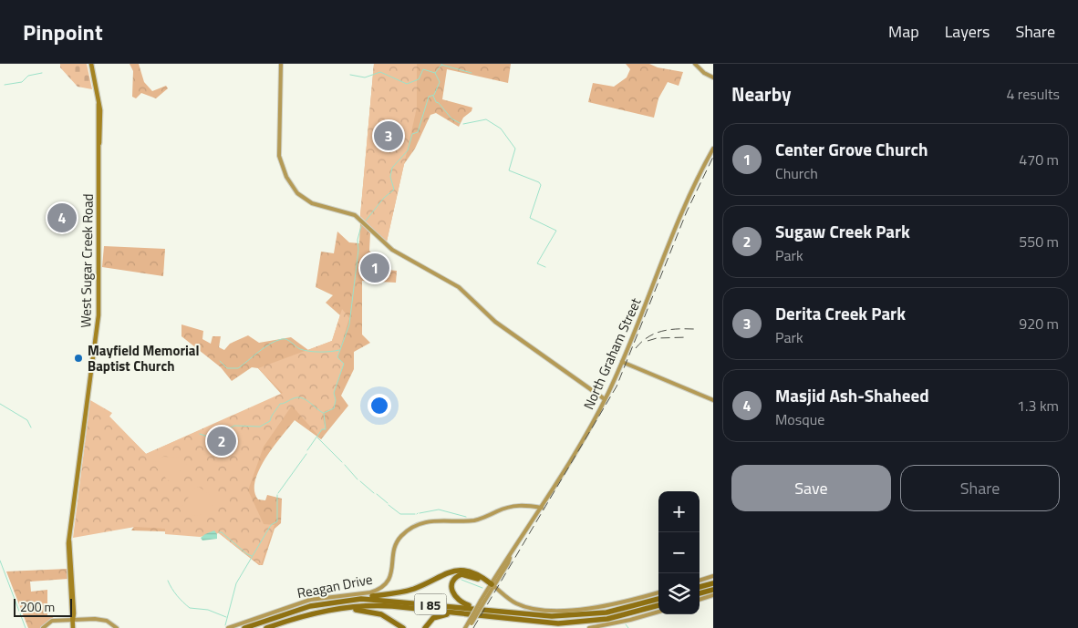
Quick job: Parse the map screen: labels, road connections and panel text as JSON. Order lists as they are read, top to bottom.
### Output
{
  "streets": {
    "highway": ["I 85"],
    "main road": ["West Sugar Creek Road"],
    "street": ["North Graham Street", "Reagan Drive"]
  },
  "crossings": [
    ["North Graham Street", "Reagan Drive"]
  ],
  "places": ["Mayfield Memorial Baptist Church"],
  "scale_bar": "200 m",
  "page": {
    "header": "Pinpoint",
    "nav": ["Map", "Layers", "Share"],
    "heading": ["Nearby", "4 results"],
    "pins": [
      "3",
      "4",
      "1",
      "2"
    ],
    "list": [
      {
        "mark": "1",
        "name": "Center Grove Church",
        "note": "Church",
        "value": "470 m"
      },
      {
        "mark": "2",
        "name": "Sugaw Creek Park",
        "note": "Park",
        "value": "550 m"
      },
      {
        "mark": "3",
        "name": "Derita Creek Park",
        "note": "Park",
        "value": "920 m"
      },
      {
        "mark": "4",
        "name": "Masjid Ash-Shaheed",
        "note": "Mosque",
        "value": "1.3 km"
      }
    ],
    "buttons": ["Save", "Share"],
    "map_buttons": ["+", "−"],
    "scale": "200 m"
  }
}
